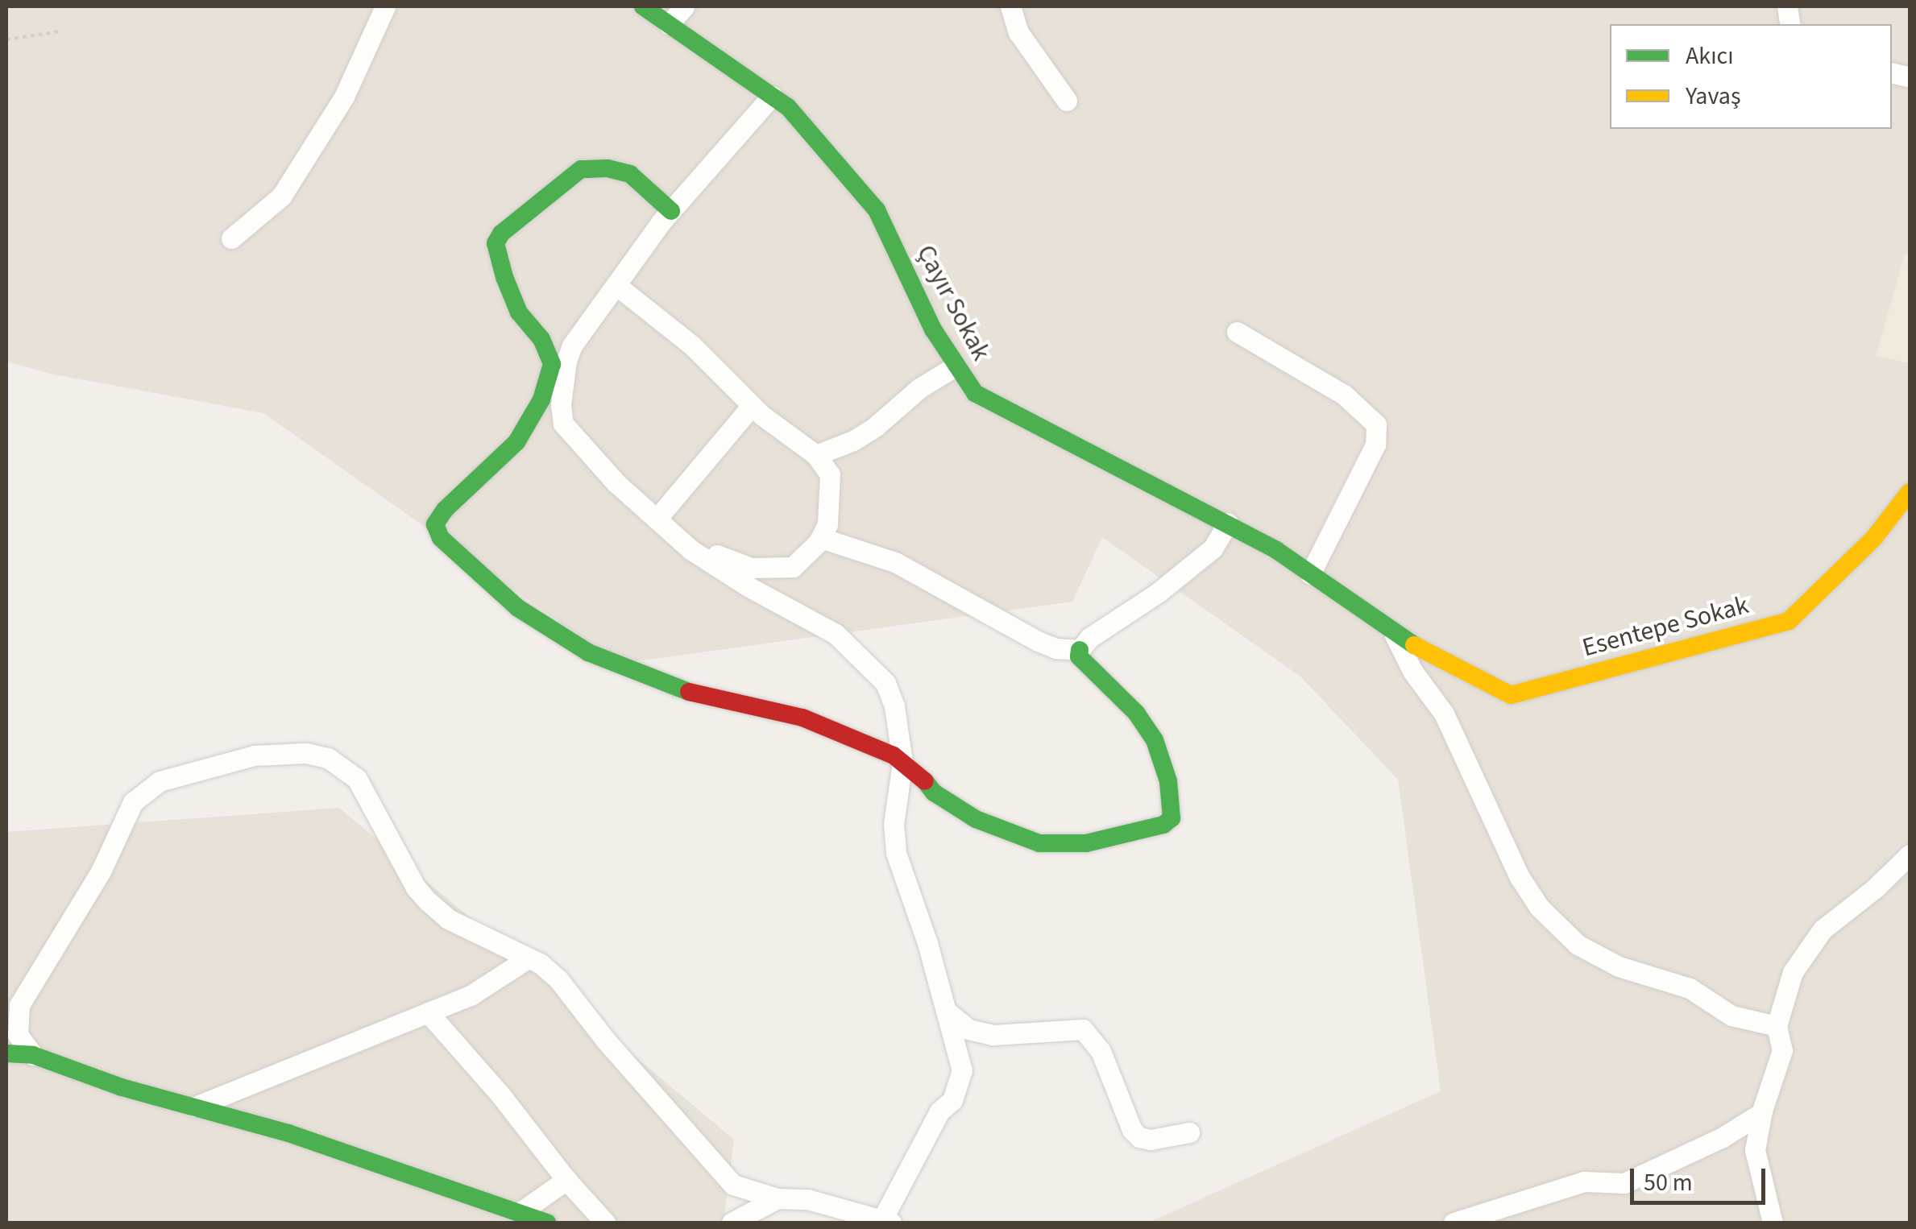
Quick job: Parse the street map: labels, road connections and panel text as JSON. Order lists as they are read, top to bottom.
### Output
{
  "streets": {
    "street": ["Çayır Sokak", "Esentepe Sokak"]
  },
  "crossings": [
    ["Çayır Sokak", "Esentepe Sokak"]
  ],
  "legend": ["Akıcı", "Yavaş"],
  "scale_bar": "50 m"
}
